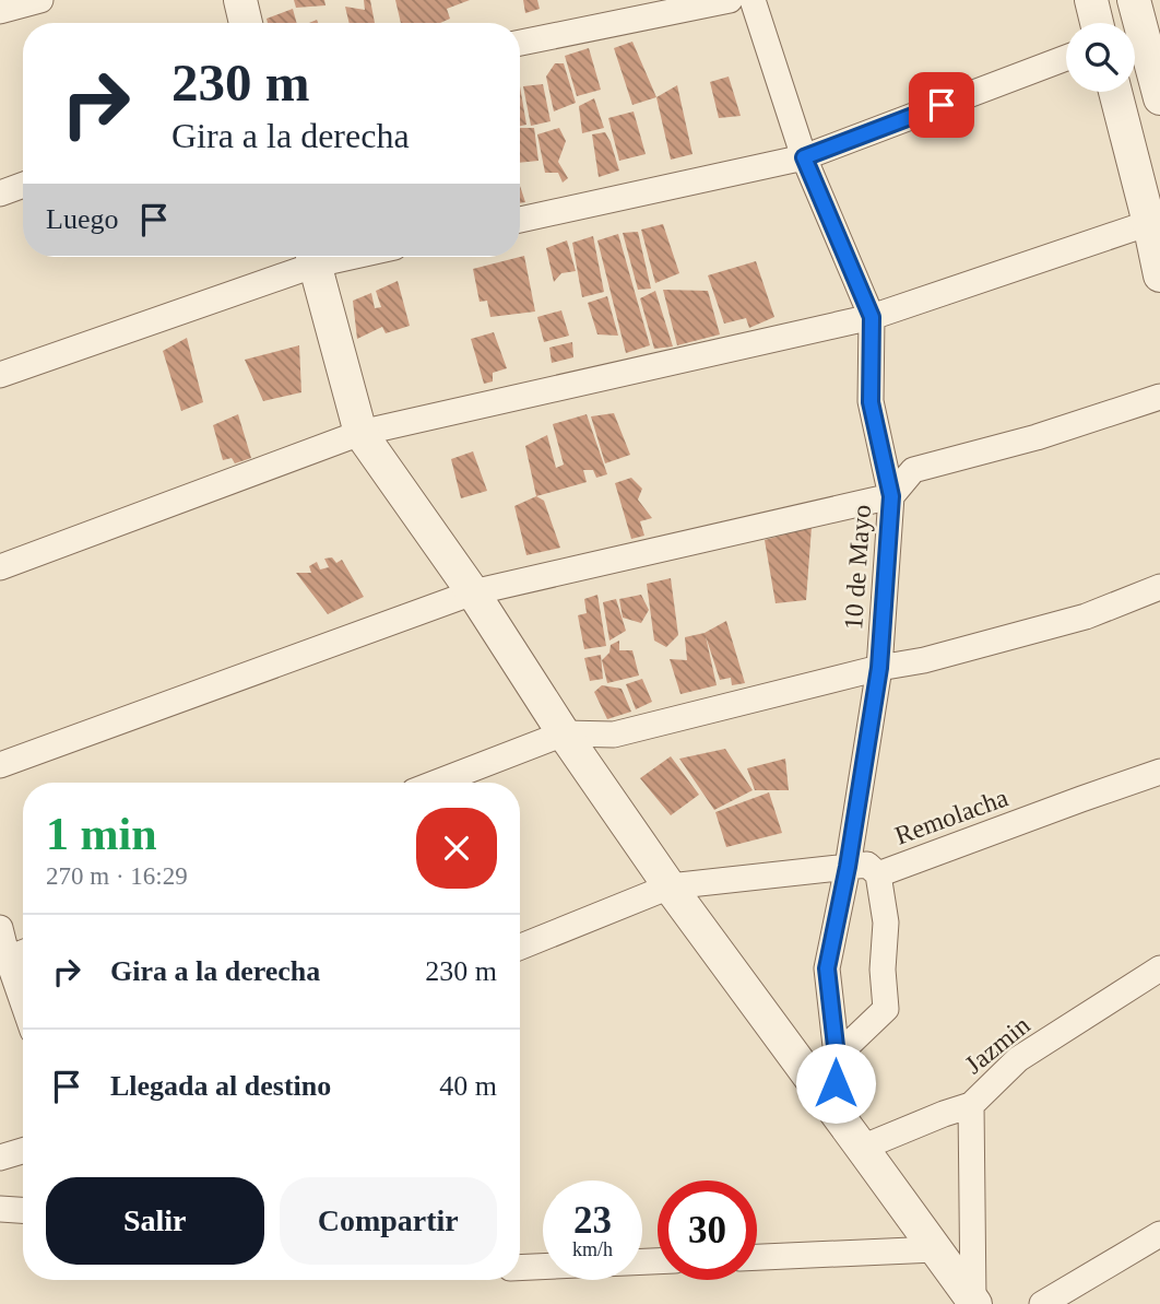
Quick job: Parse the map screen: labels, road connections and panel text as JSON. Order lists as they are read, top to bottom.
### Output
{
  "streets": {
    "street": ["10 de Mayo", "Remolacha", "Jazmin"]
  },
  "crossings": [
    ["10 de Mayo", "Remolacha"]
  ],
  "page": {
    "turn": ["230 m", "Gira a la derecha"],
    "then": "Luego",
    "heading": ["1 min", "270 m · 16:29"],
    "list": [
      {
        "name": "Gira a la derecha",
        "value": "230 m"
      },
      {
        "name": "Llegada al destino",
        "value": "40 m"
      }
    ],
    "buttons": ["Salir", "Compartir"],
    "speed": "23 km/h",
    "limit": "30"
  }
}
